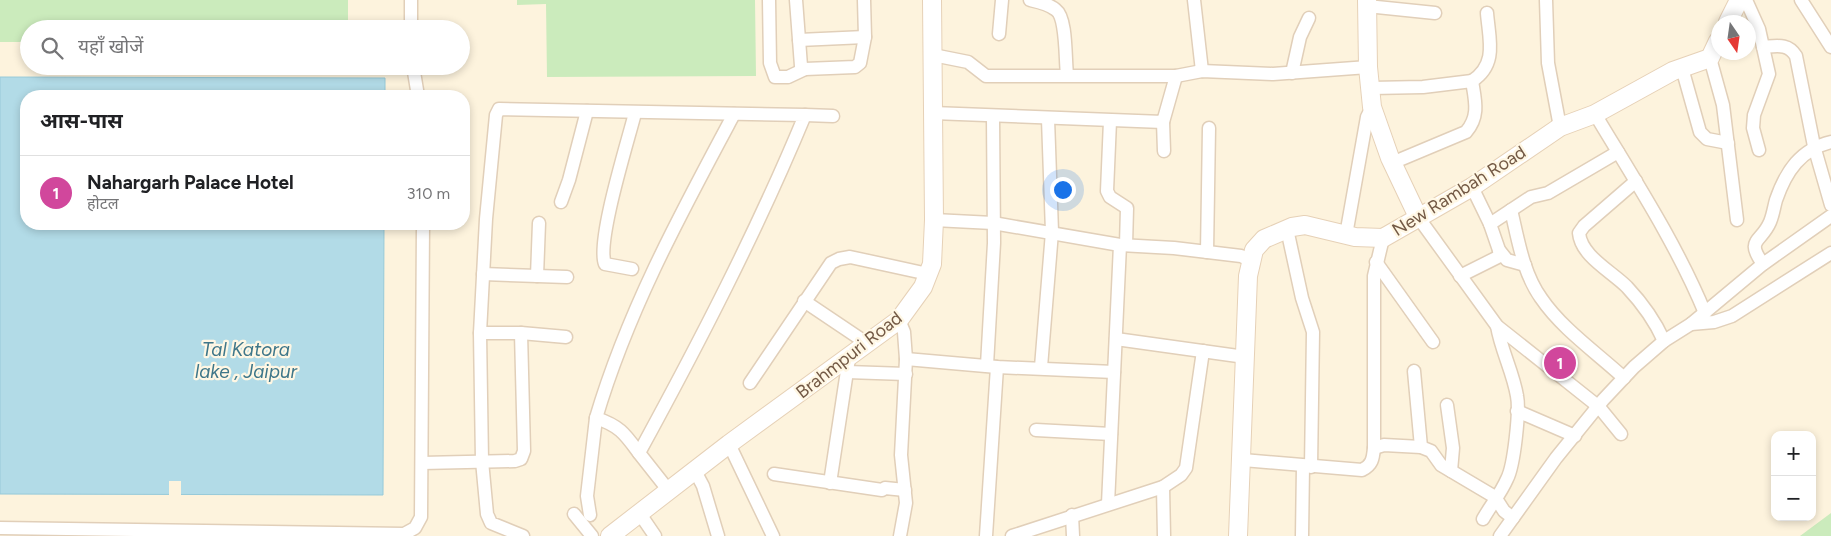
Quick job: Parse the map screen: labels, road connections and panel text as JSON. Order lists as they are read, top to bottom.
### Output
{
  "streets": {
    "street": ["New Rambah Road", "Brahmpuri Road"]
  },
  "water": ["Tal Katora lake , Jaipur"],
  "north": "bottom",
  "page": {
    "search": "यहाँ खोजें",
    "heading": "आस-पास",
    "list": [
      {
        "mark": "1",
        "name": "Nahargarh Palace Hotel",
        "note": "होटल",
        "value": "310 m"
      }
    ],
    "pins": "1",
    "map_buttons": ["+", "−"]
  }
}
